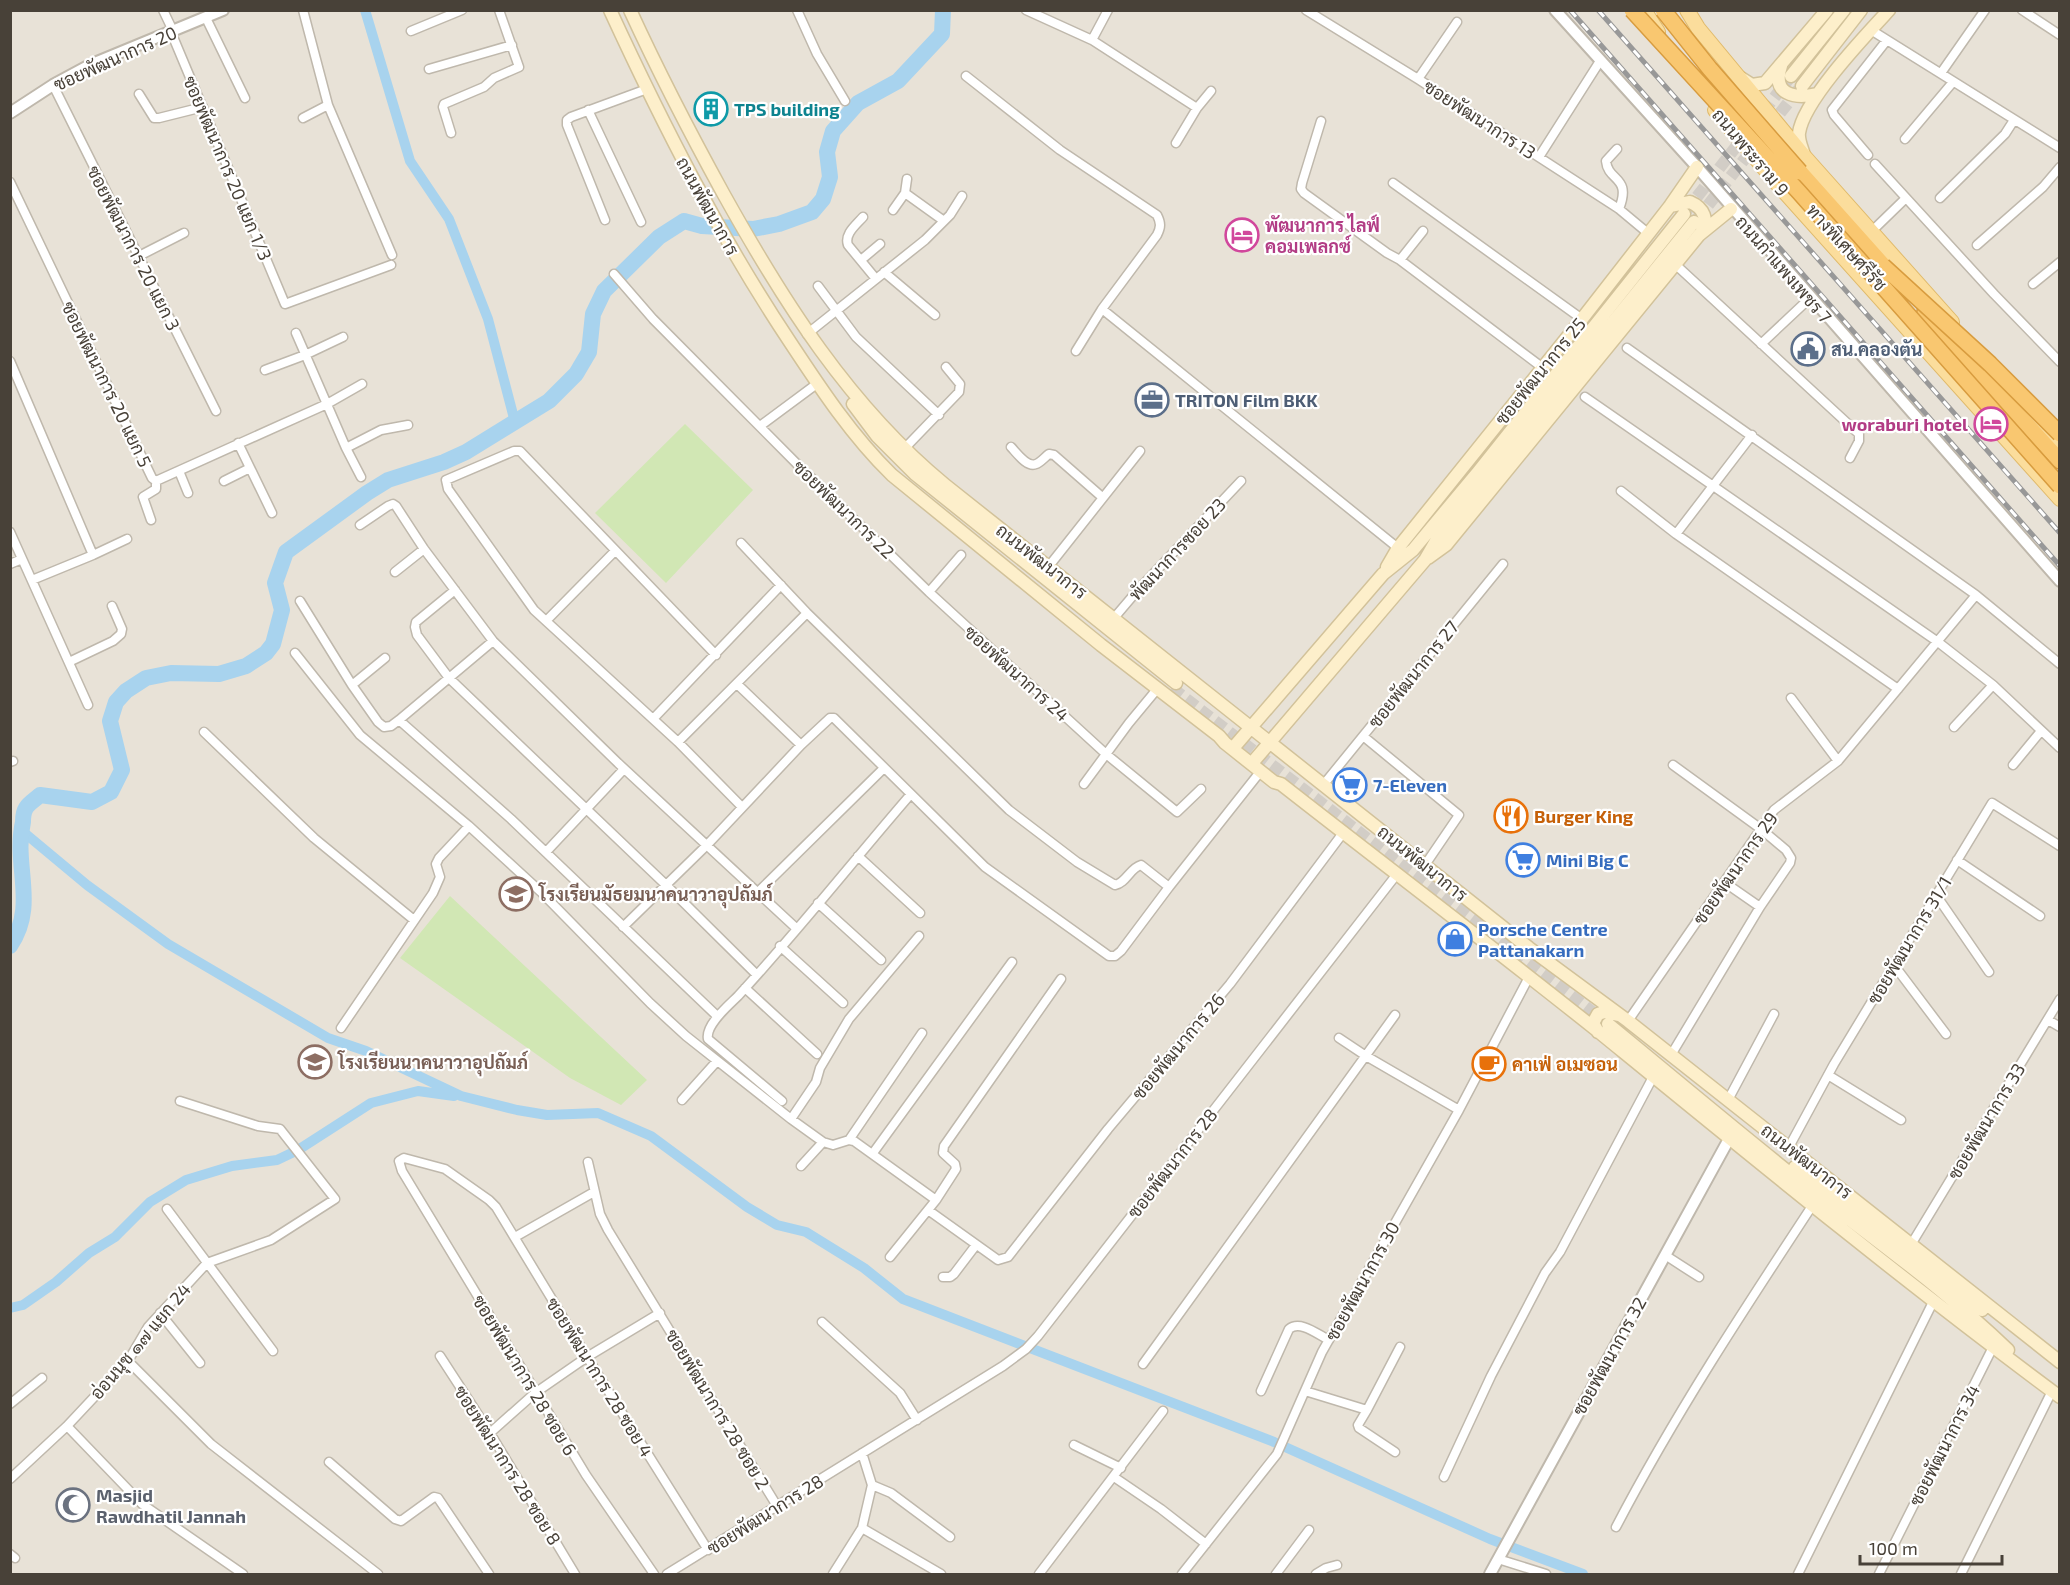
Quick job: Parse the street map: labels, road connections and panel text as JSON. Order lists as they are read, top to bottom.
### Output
{
  "streets": {
    "highway": ["ทางพิเศษศรีรัช"],
    "main road": ["ถนนพระราม 9", "ถนนพัฒนาการ", "ซอยพัฒนาการ 25"],
    "street": [
      "ซอยพัฒนาการ 20",
      "ซอยพัฒนาการ 13",
      "ซอยพัฒนาการ 20 แยก 1/3",
      "ซอยพัฒนาการ 20 แยก 3",
      "ถนนกำแพงเพชร 7",
      "ซอยพัฒนาการ 20 แยก 5",
      "ซอยพัฒนาการ 22",
      "พัฒนาการซอย 23",
      "ซอยพัฒนาการ 24",
      "ซอยพัฒนาการ 27",
      "ซอยพัฒนาการ 29",
      "ซอยพัฒนาการ 31/1",
      "ซอยพัฒนาการ 26",
      "ซอยพัฒนาการ 33",
      "ซอยพัฒนาการ 28",
      "ซอยพัฒนาการ 30",
      "อ่อนนุช ๑๗ แยก 24",
      "ซอยพัฒนาการ 32",
      "ซอยพัฒนาการ 28 ซอย 6",
      "ซอยพัฒนาการ 28 ซอย 4",
      "ซอยพัฒนาการ 28 ซอย 2",
      "ซอยพัฒนาการ 34",
      "ซอยพัฒนาการ 28 ซอย 8"
    ]
  },
  "crossings": [
    ["ซอยพัฒนาการ 20", "ซอยพัฒนาการ 20 แยก 1/3"],
    ["ซอยพัฒนาการ 20", "ซอยพัฒนาการ 20 แยก 3"],
    ["ซอยพัฒนาการ 13", "ซอยพัฒนาการ 25"],
    ["ถนนพัฒนาการ", "ซอยพัฒนาการ 25"],
    ["ถนนพัฒนาการ", "พัฒนาการซอย 23"],
    ["ถนนพัฒนาการ", "ซอยพัฒนาการ 27"],
    ["ถนนพัฒนาการ", "ซอยพัฒนาการ 29"],
    ["ถนนพัฒนาการ", "ซอยพัฒนาการ 31/1"],
    ["ถนนพัฒนาการ", "ซอยพัฒนาการ 26"],
    ["ถนนพัฒนาการ", "ซอยพัฒนาการ 33"],
    ["ถนนพัฒนาการ", "ซอยพัฒนาการ 28"],
    ["ถนนพัฒนาการ", "ซอยพัฒนาการ 30"],
    ["ถนนพัฒนาการ", "ซอยพัฒนาการ 32"],
    ["ถนนพัฒนาการ", "ซอยพัฒนาการ 34"],
    ["ถนนกำแพงเพชร 7", "ซอยพัฒนาการ 25"],
    ["ซอยพัฒนาการ 22", "ซอยพัฒนาการ 24"],
    ["ซอยพัฒนาการ 28", "ซอยพัฒนาการ 28 ซอย 4"],
    ["ซอยพัฒนาการ 28", "ซอยพัฒนาการ 28 ซอย 2"],
    ["ซอยพัฒนาการ 28 ซอย 6", "ซอยพัฒนาการ 28 ซอย 4"],
    ["ซอยพัฒนาการ 28 ซอย 6", "ซอยพัฒนาการ 28 ซอย 2"],
    ["ซอยพัฒนาการ 28 ซอย 4", "ซอยพัฒนาการ 28 ซอย 2"],
    ["ซอยพัฒนาการ 28 ซอย 2", "ซอยพัฒนาการ 28 ซอย 8"]
  ],
  "places": {
    "building": ["TPS building"],
    "hotel": ["พัฒนาการ ไลฟ์ คอมเพลกซ์", "woraburi hotel"],
    "public building": ["สน.คลองตัน"],
    "office": ["TRITON Film BKK"],
    "supermarket": ["7-Eleven", "Mini Big C"],
    "restaurant": ["Burger King"],
    "school or university": ["โรงเรียนมัธยมนาคนาวาอุปถัมภ์", "โรงเรียนนาคนาวาอุปถัมภ์"],
    "shop": ["Porsche Centre Pattanakarn"],
    "cafe": ["คาเฟ่ อเมซอน"],
    "mosque": ["Masjid Rawdhatil Jannah"]
  },
  "scale_bar": "100 m"
}
